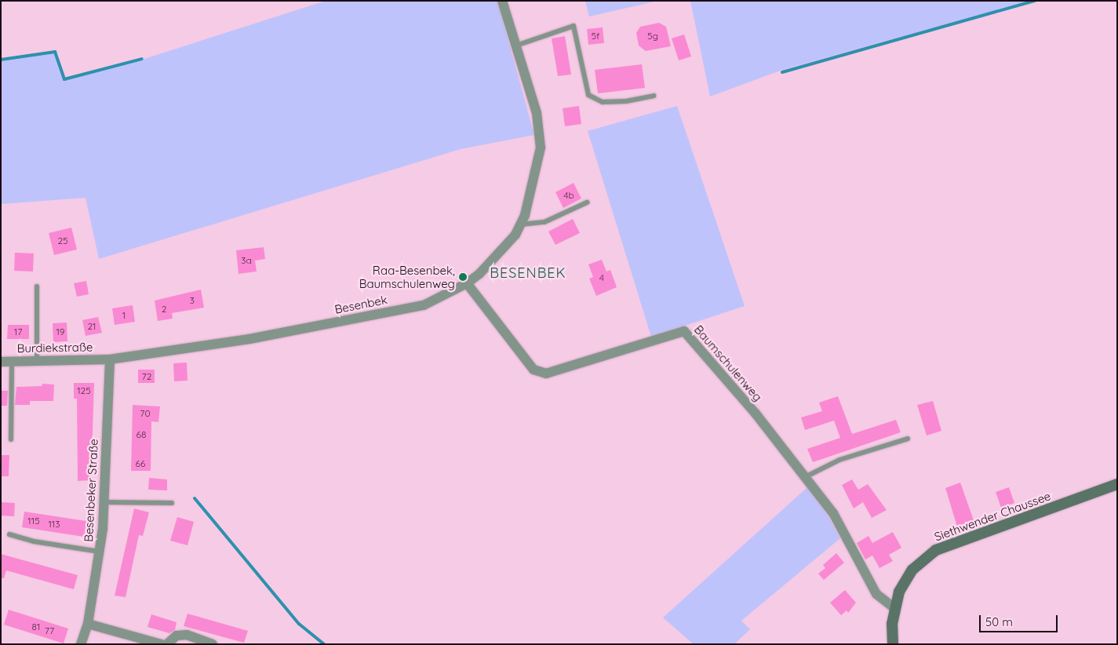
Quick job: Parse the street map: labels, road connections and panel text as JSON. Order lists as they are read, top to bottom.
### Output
{
  "streets": {
    "main road": ["Siethwender Chaussee"],
    "street": [
      "Besenbek",
      "Burdiekstraße",
      "Baumschulenweg",
      "Besenbeker Straße"
    ]
  },
  "crossings": [
    ["Besenbek", "Burdiekstraße"],
    ["Besenbek", "Baumschulenweg"],
    ["Besenbek", "Besenbeker Straße"],
    ["Burdiekstraße", "Besenbeker Straße"],
    ["Baumschulenweg", "Siethwender Chaussee"]
  ],
  "districts": ["BESENBEK"],
  "places": ["Raa-Besenbek, Baumschulenweg"],
  "house_numbers": [
    "5f",
    "5g",
    "4b",
    "25",
    "3a",
    "4",
    "3",
    "2",
    "1",
    "21",
    "17",
    "19",
    "72",
    "125",
    "70",
    "68",
    "66",
    "115",
    "113",
    "81",
    "77"
  ],
  "scale_bar": "50 m"
}
